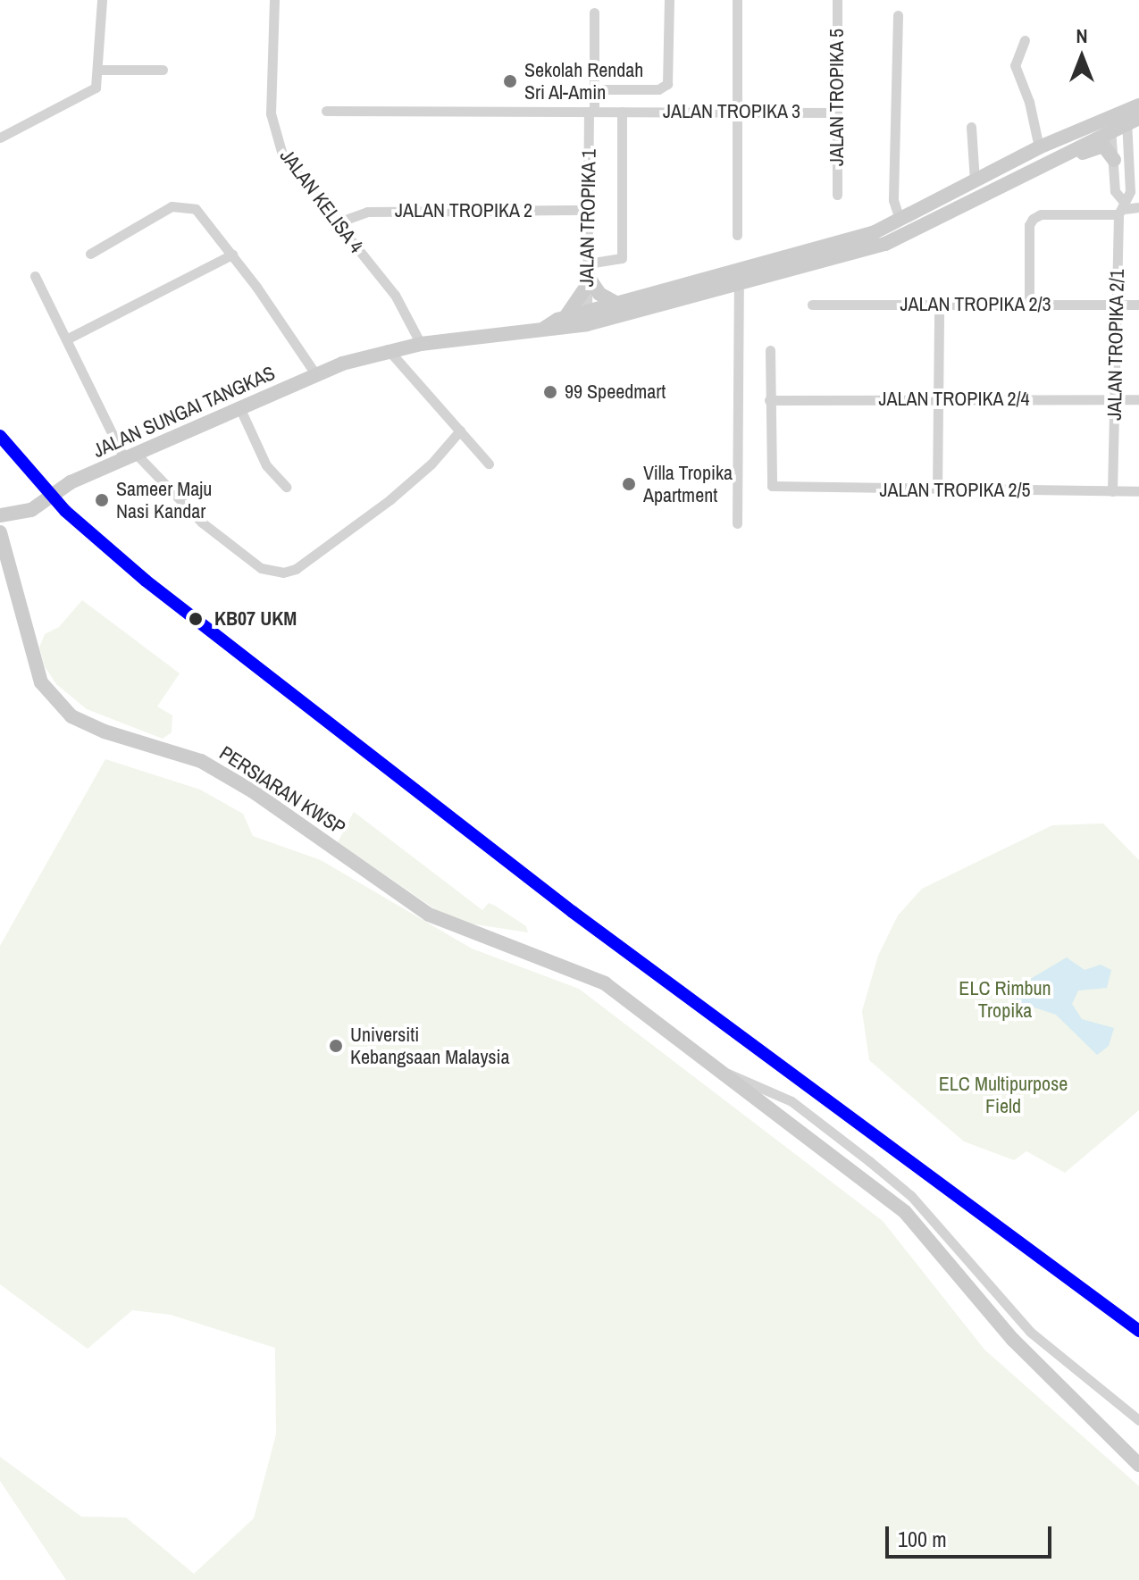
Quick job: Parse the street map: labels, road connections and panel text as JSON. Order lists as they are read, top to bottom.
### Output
{
  "streets": {
    "street": [
      "JALAN TROPIKA 5",
      "JALAN TROPIKA 3",
      "JALAN KELISA 4",
      "JALAN TROPIKA 2",
      "JALAN TROPIKA 1",
      "JALAN TROPIKA 2/3",
      "JALAN TROPIKA 2/1",
      "JALAN TROPIKA 2/4",
      "JALAN SUNGAI TANGKAS",
      "JALAN TROPIKA 2/5",
      "PERSIARAN KWSP"
    ]
  },
  "crossings": [
    ["JALAN TROPIKA 5", "JALAN TROPIKA 3"],
    ["JALAN TROPIKA 3", "JALAN TROPIKA 1"],
    ["JALAN KELISA 4", "JALAN TROPIKA 2"],
    ["JALAN KELISA 4", "JALAN SUNGAI TANGKAS"],
    ["JALAN TROPIKA 2", "JALAN TROPIKA 1"],
    ["JALAN TROPIKA 1", "JALAN SUNGAI TANGKAS"],
    ["JALAN TROPIKA 2/3", "JALAN TROPIKA 2/1"],
    ["JALAN TROPIKA 2/1", "JALAN TROPIKA 2/4"],
    ["JALAN TROPIKA 2/1", "JALAN TROPIKA 2/5"],
    ["JALAN TROPIKA 2/4", "JALAN TROPIKA 2/5"]
  ],
  "parks": ["ELC Rimbun Tropika", "ELC Multipurpose Field"],
  "places": [
    "Sekolah Rendah Sri Al-Amin",
    "99 Speedmart",
    "Villa Tropika Apartment",
    "Sameer Maju Nasi Kandar",
    "KB07 UKM",
    "Universiti Kebangsaan Malaysia"
  ],
  "lines": ["rail line 1"],
  "scale_bar": "100 m",
  "north": "top"
}
